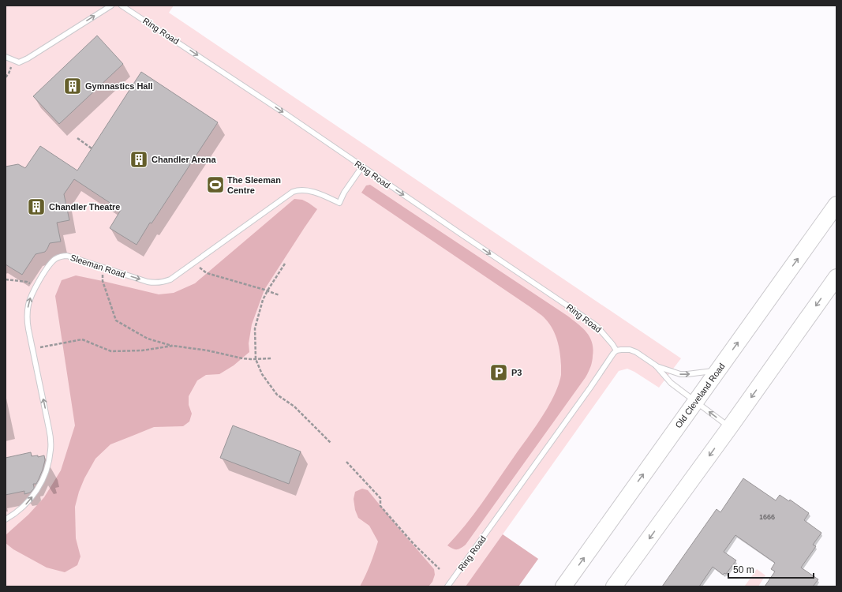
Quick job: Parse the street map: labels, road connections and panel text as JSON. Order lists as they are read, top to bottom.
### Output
{
  "streets": {
    "highway": ["Old Cleveland Road"],
    "lane": ["Ring Road", "Sleeman Road"]
  },
  "crossings": [
    ["Ring Road", "Sleeman Road"]
  ],
  "one_way": ["Ring Road"],
  "places": {
    "building": ["Gymnastics Hall", "Chandler Arena", "Chandler Theatre"],
    "sports": ["The Sleeman Centre"],
    "parking": ["P3"]
  },
  "house_numbers": ["1666"],
  "scale_bar": "50 m"
}
